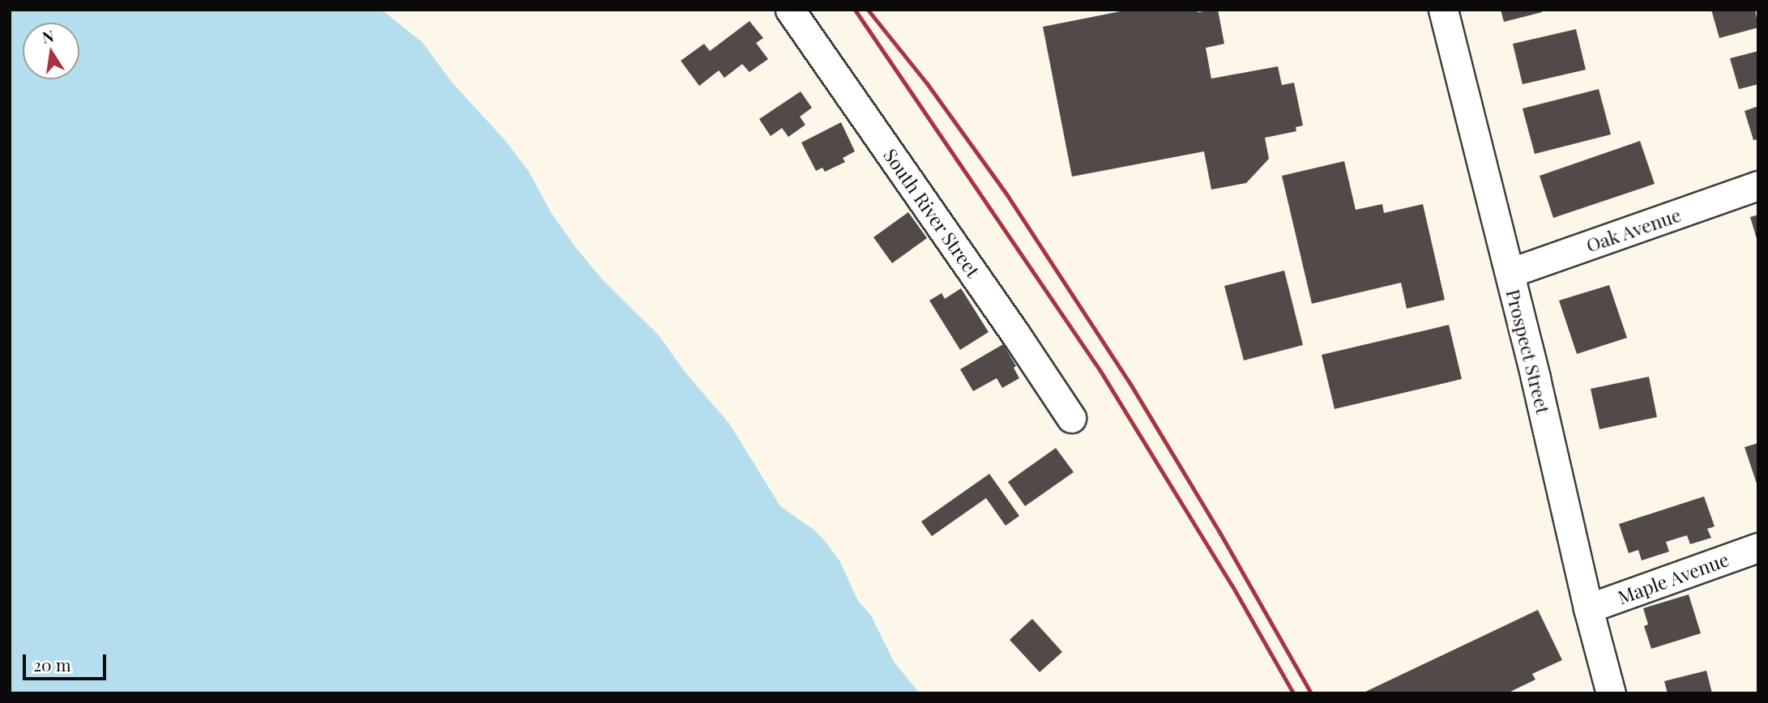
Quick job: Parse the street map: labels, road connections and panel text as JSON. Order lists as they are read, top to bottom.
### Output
{
  "streets": {
    "street": [
      "South River Street",
      "Oak Avenue",
      "Prospect Street",
      "Maple Avenue"
    ]
  },
  "crossings": [
    ["Oak Avenue", "Prospect Street"],
    ["Prospect Street", "Maple Avenue"]
  ],
  "scale_bar": "20 m",
  "north": "top"
}
